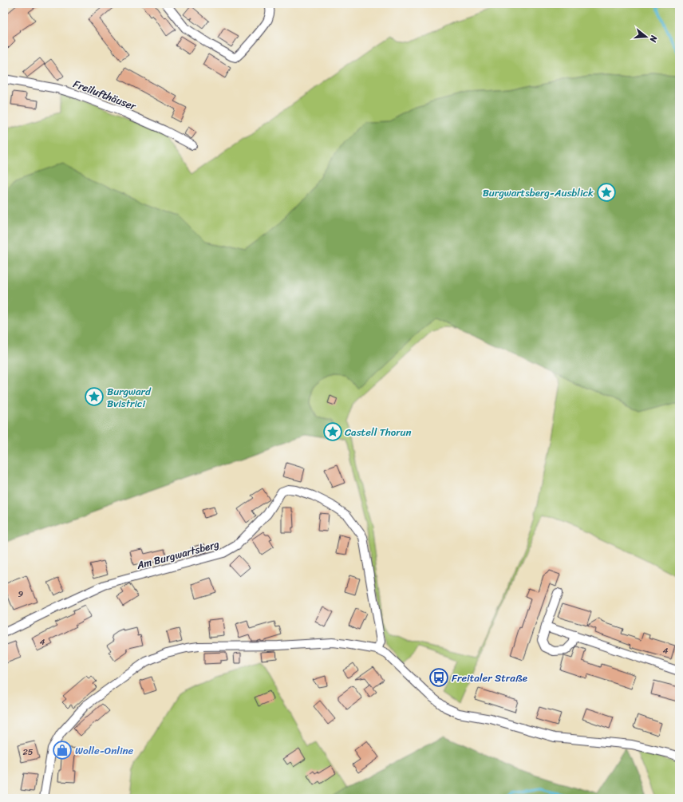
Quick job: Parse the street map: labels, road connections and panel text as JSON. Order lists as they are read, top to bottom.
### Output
{
  "streets": {
    "street": ["Freilufthäuser", "Am Burgwartsberg"]
  },
  "places": {
    "place": ["Burgwartsberg-Ausblick", "Burgward Bvistrici", "Castell Thorun"],
    "bus stop": ["Freitaler Straße"],
    "shop": ["Wolle-Online"]
  },
  "house_numbers": [
    "9",
    "4",
    "4",
    "25"
  ],
  "north": "right"
}
